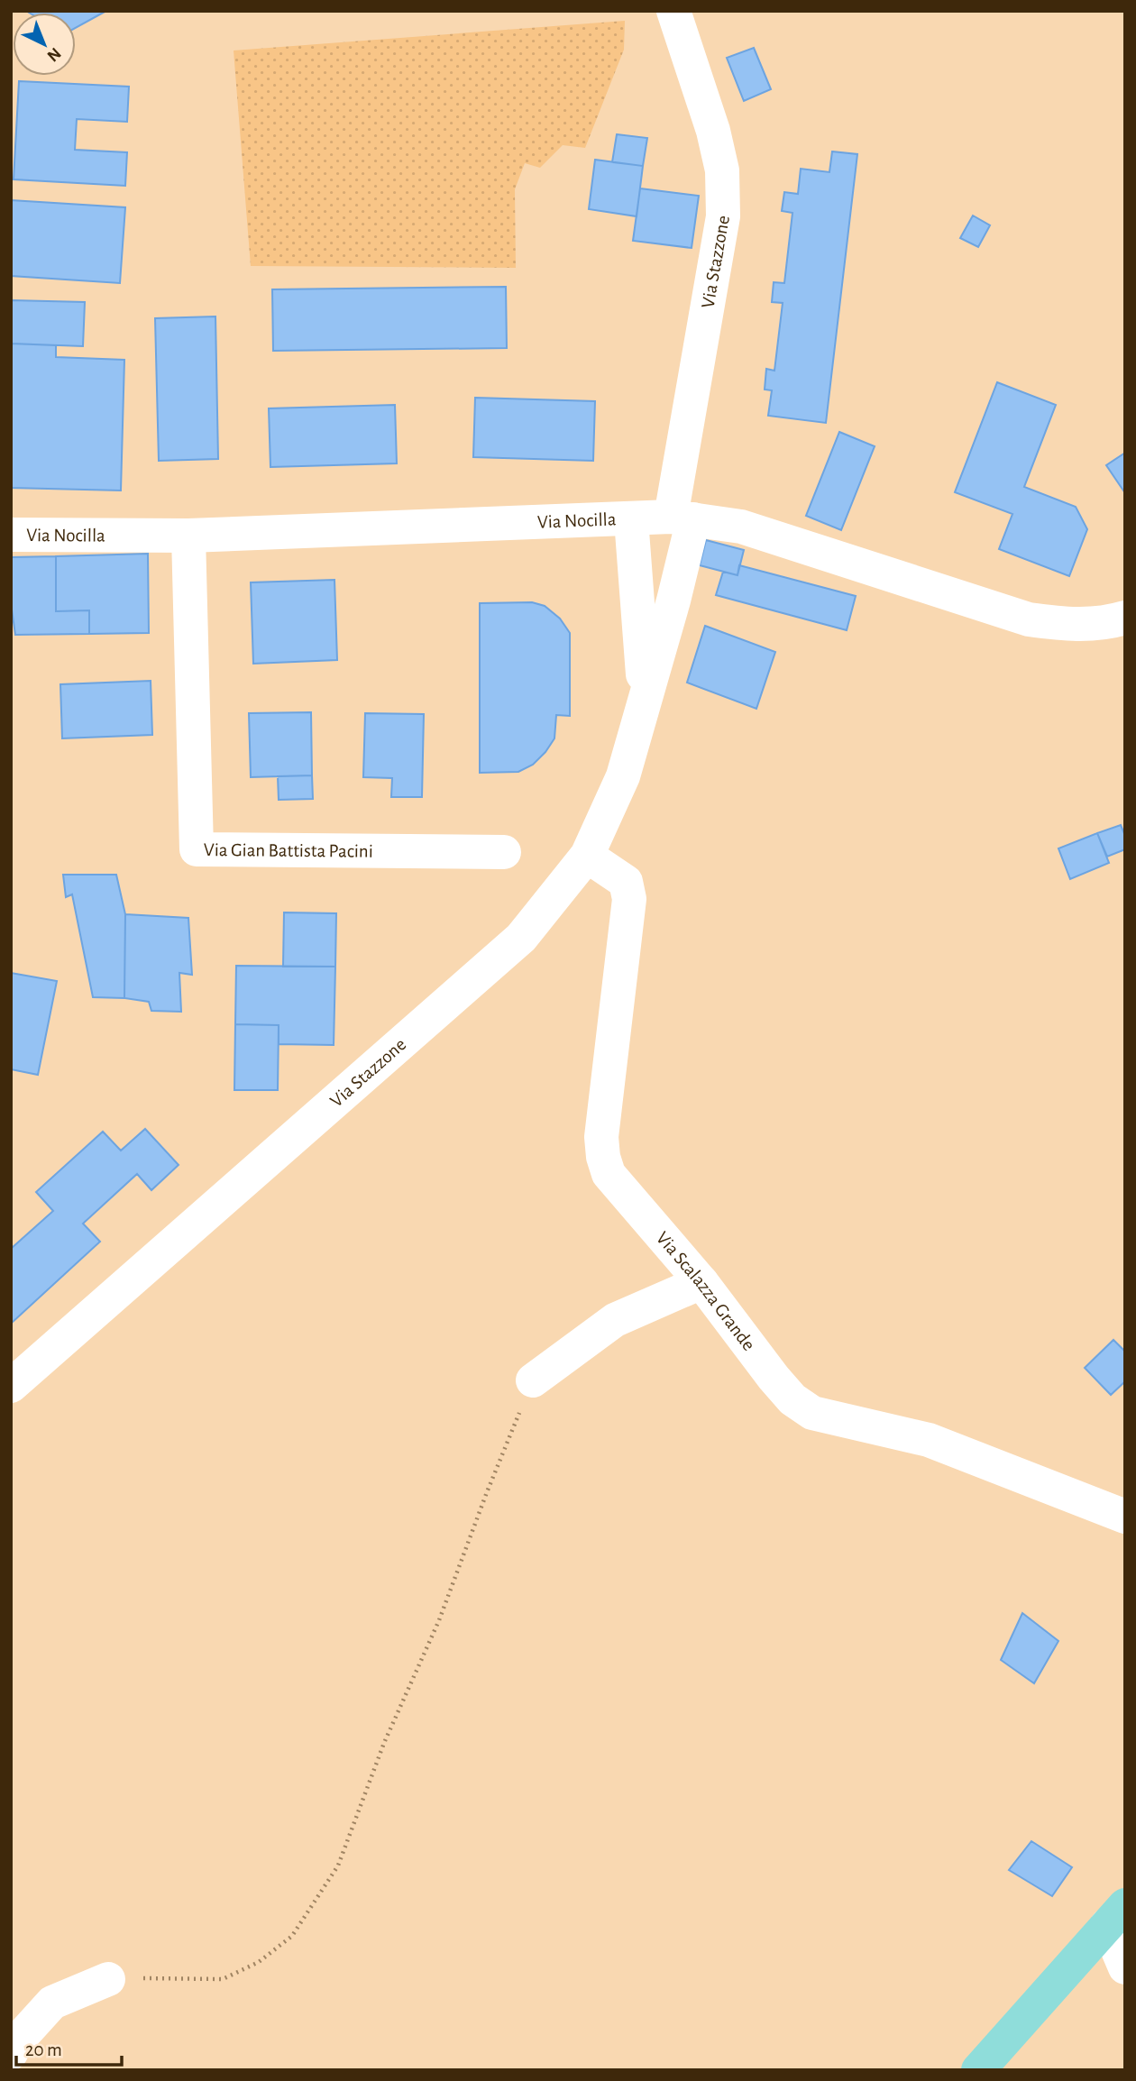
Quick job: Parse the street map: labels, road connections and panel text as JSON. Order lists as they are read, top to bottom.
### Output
{
  "streets": {
    "street": [
      "Via Stazzone",
      "Via Nocilla",
      "Via Gian Battista Pacini",
      "Via Scalazza Grande"
    ]
  },
  "crossings": [
    ["Via Stazzone", "Via Nocilla"],
    ["Via Stazzone", "Via Scalazza Grande"],
    ["Via Nocilla", "Via Gian Battista Pacini"]
  ],
  "scale_bar": "20 m",
  "north": "bottom right"
}
